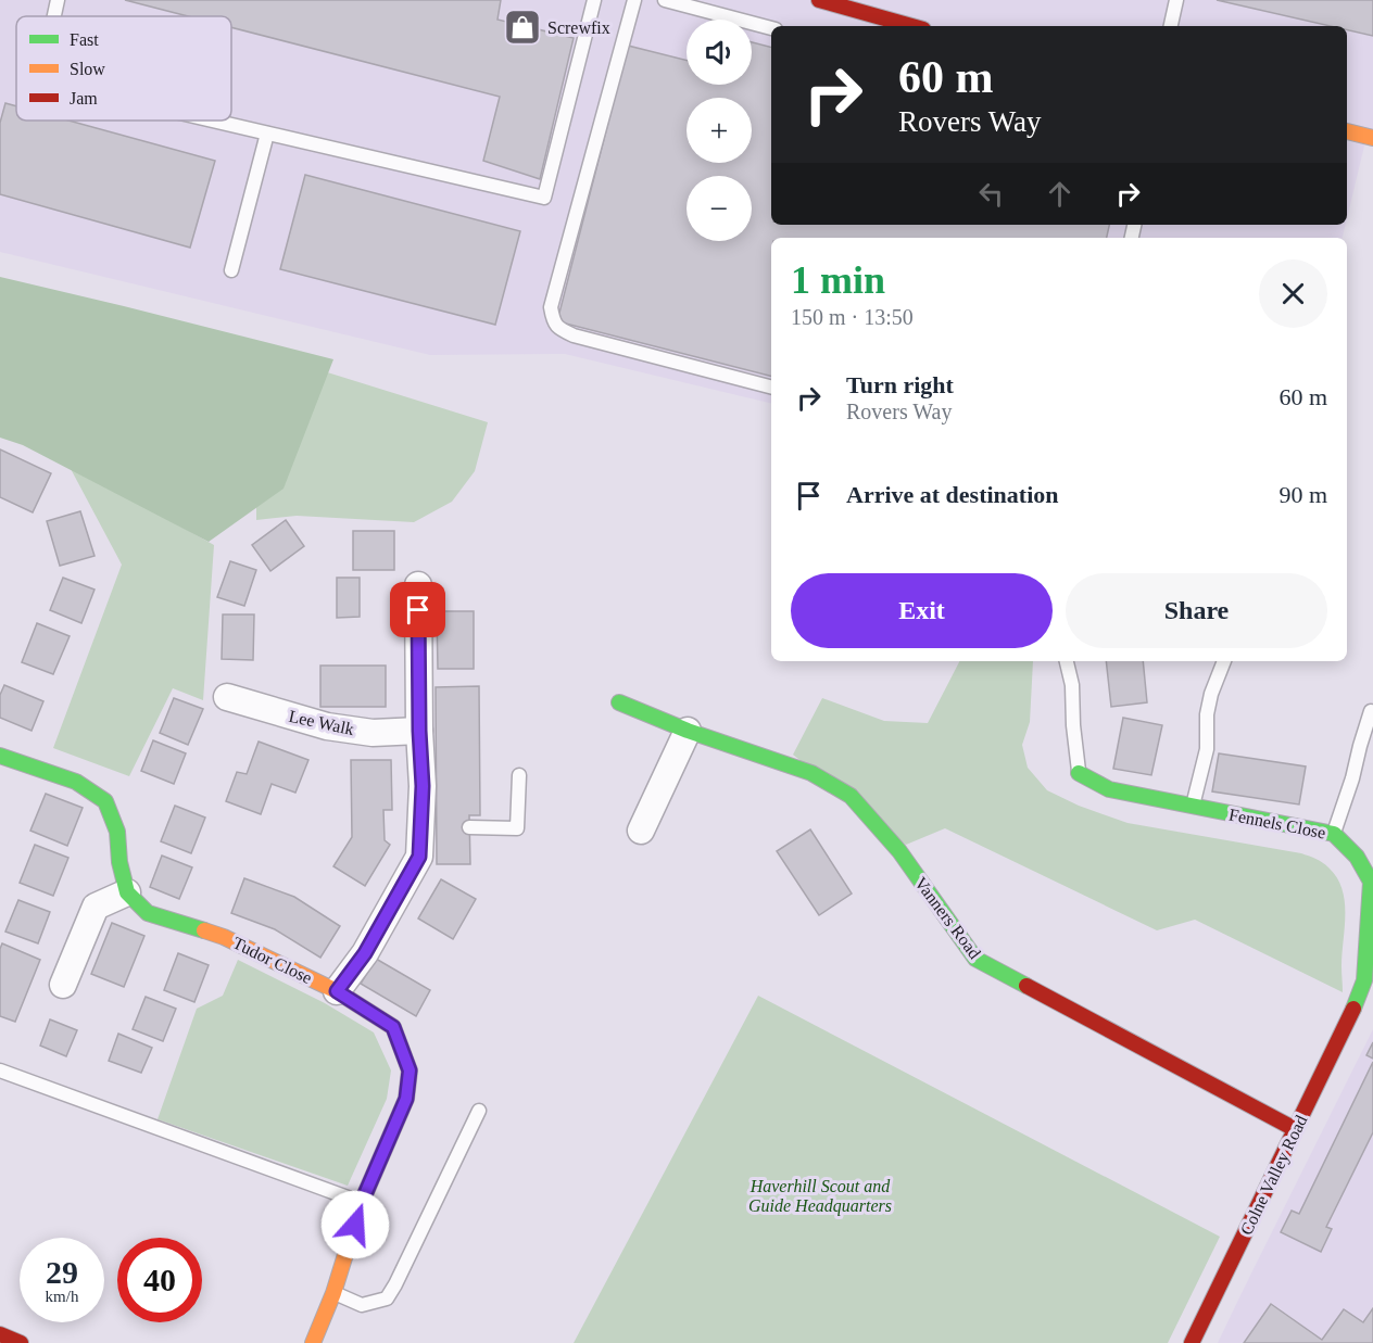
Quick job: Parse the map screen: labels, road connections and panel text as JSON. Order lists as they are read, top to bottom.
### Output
{
  "streets": {
    "street": [
      "Lee Walk",
      "Fennels Close",
      "Vanners Road",
      "Tudor Close",
      "Colne Valley Road"
    ]
  },
  "crossings": [
    ["Fennels Close", "Colne Valley Road"],
    ["Vanners Road", "Colne Valley Road"]
  ],
  "parks": ["Haverhill Scout and Guide Headquarters"],
  "places": {
    "shop": ["Screwfix"]
  },
  "legend": ["Fast", "Slow", "Jam"],
  "page": {
    "map_buttons": ["+", "−"],
    "turn": ["60 m", "Rovers Way"],
    "heading": ["1 min", "150 m · 13:50"],
    "list": [
      {
        "name": "Turn right",
        "note": "Rovers Way",
        "value": "60 m"
      },
      {
        "name": "Arrive at destination",
        "value": "90 m"
      }
    ],
    "buttons": ["Exit", "Share"],
    "speed": "29 km/h",
    "limit": "40"
  }
}
